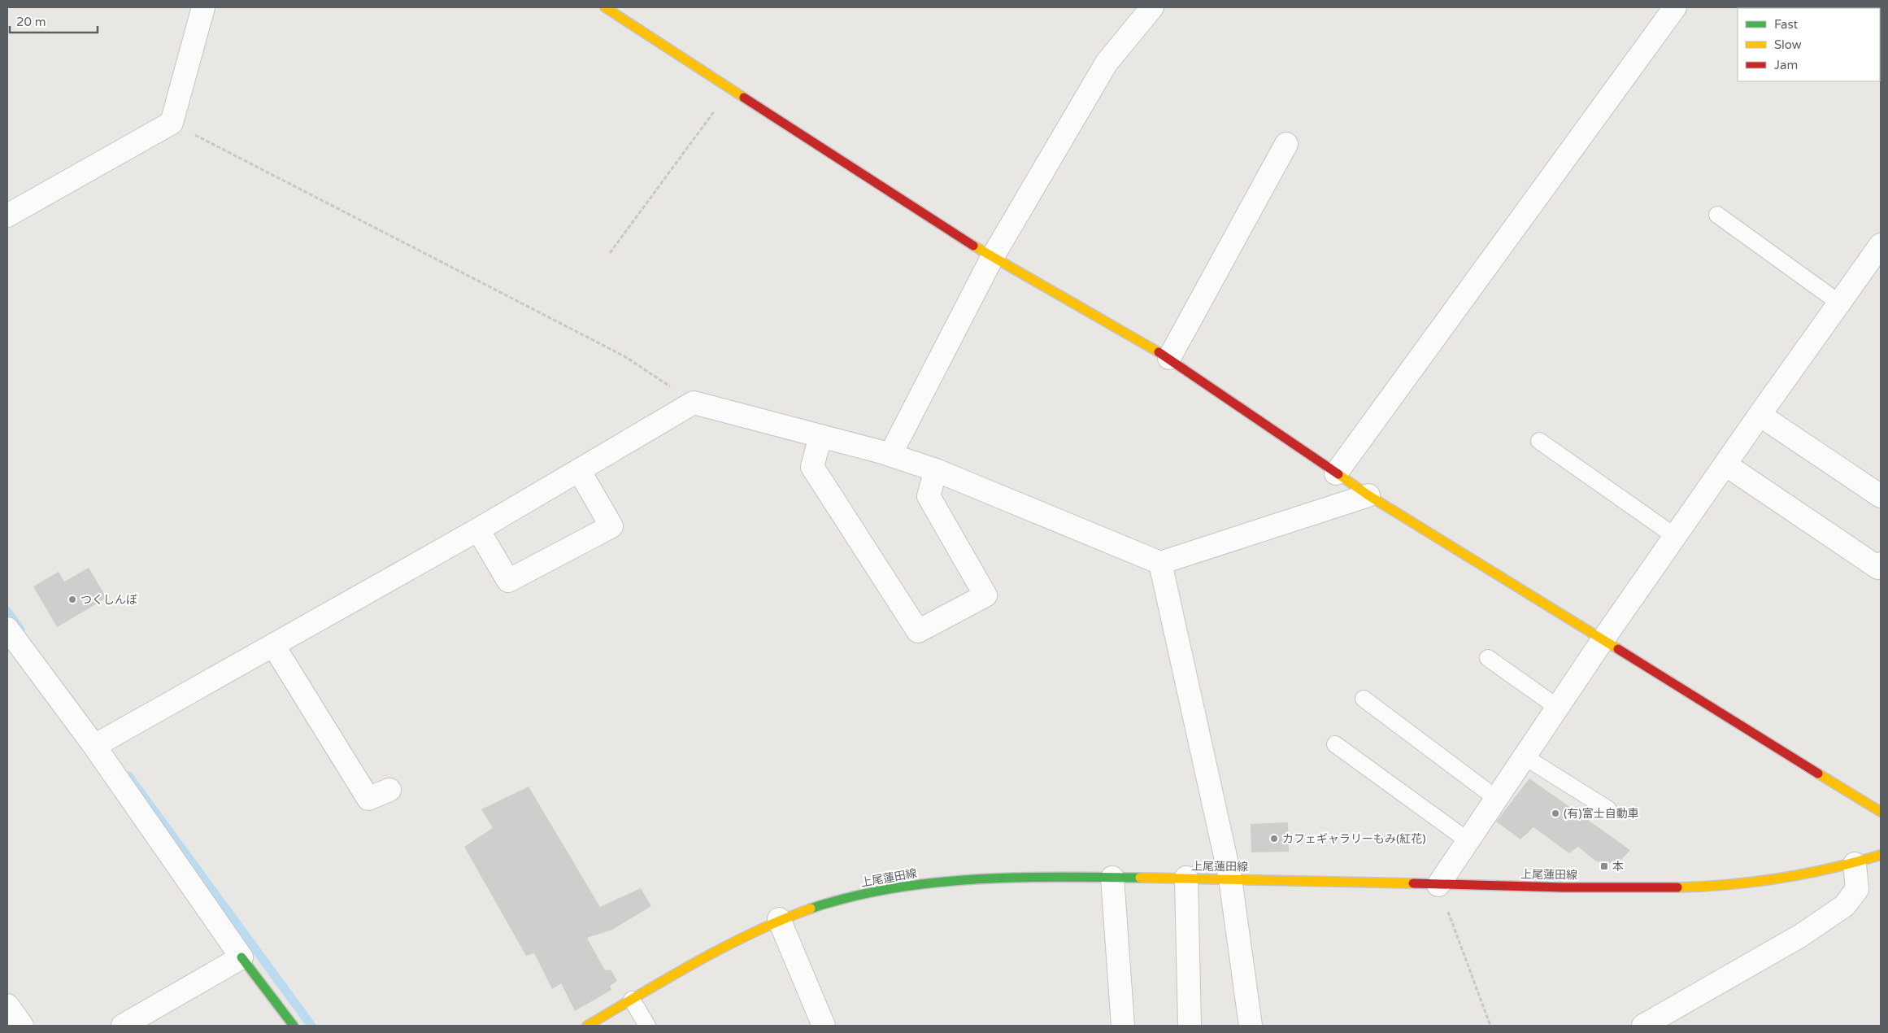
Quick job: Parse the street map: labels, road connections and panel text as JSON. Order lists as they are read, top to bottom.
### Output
{
  "streets": {
    "street": ["上尾蓮田線"]
  },
  "places": {
    "other": ["つくしんぼ", "(有)富士自動車", "カフェギャラリーもみ(紅花)"],
    "transit": ["本"]
  },
  "legend": ["Fast", "Slow", "Jam"],
  "scale_bar": "20 m"
}
